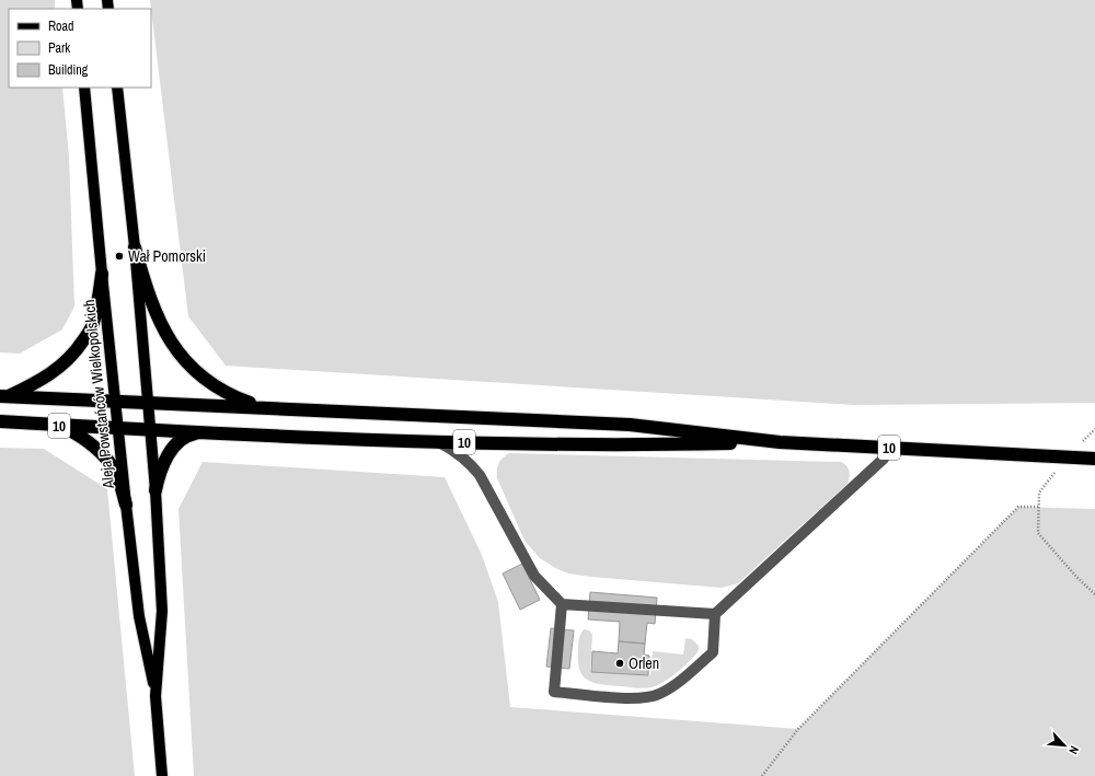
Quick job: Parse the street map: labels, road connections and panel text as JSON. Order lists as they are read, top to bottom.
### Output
{
  "streets": {
    "highway": ["10"],
    "main road": ["Aleja Powstańców Wielkopolskich"]
  },
  "crossings": [
    ["Aleja Powstańców Wielkopolskich", "10"]
  ],
  "places": ["Wał Pomorski", "Orlen"],
  "legend": ["Road", "Park", "Building"],
  "north": "bottom right"
}
